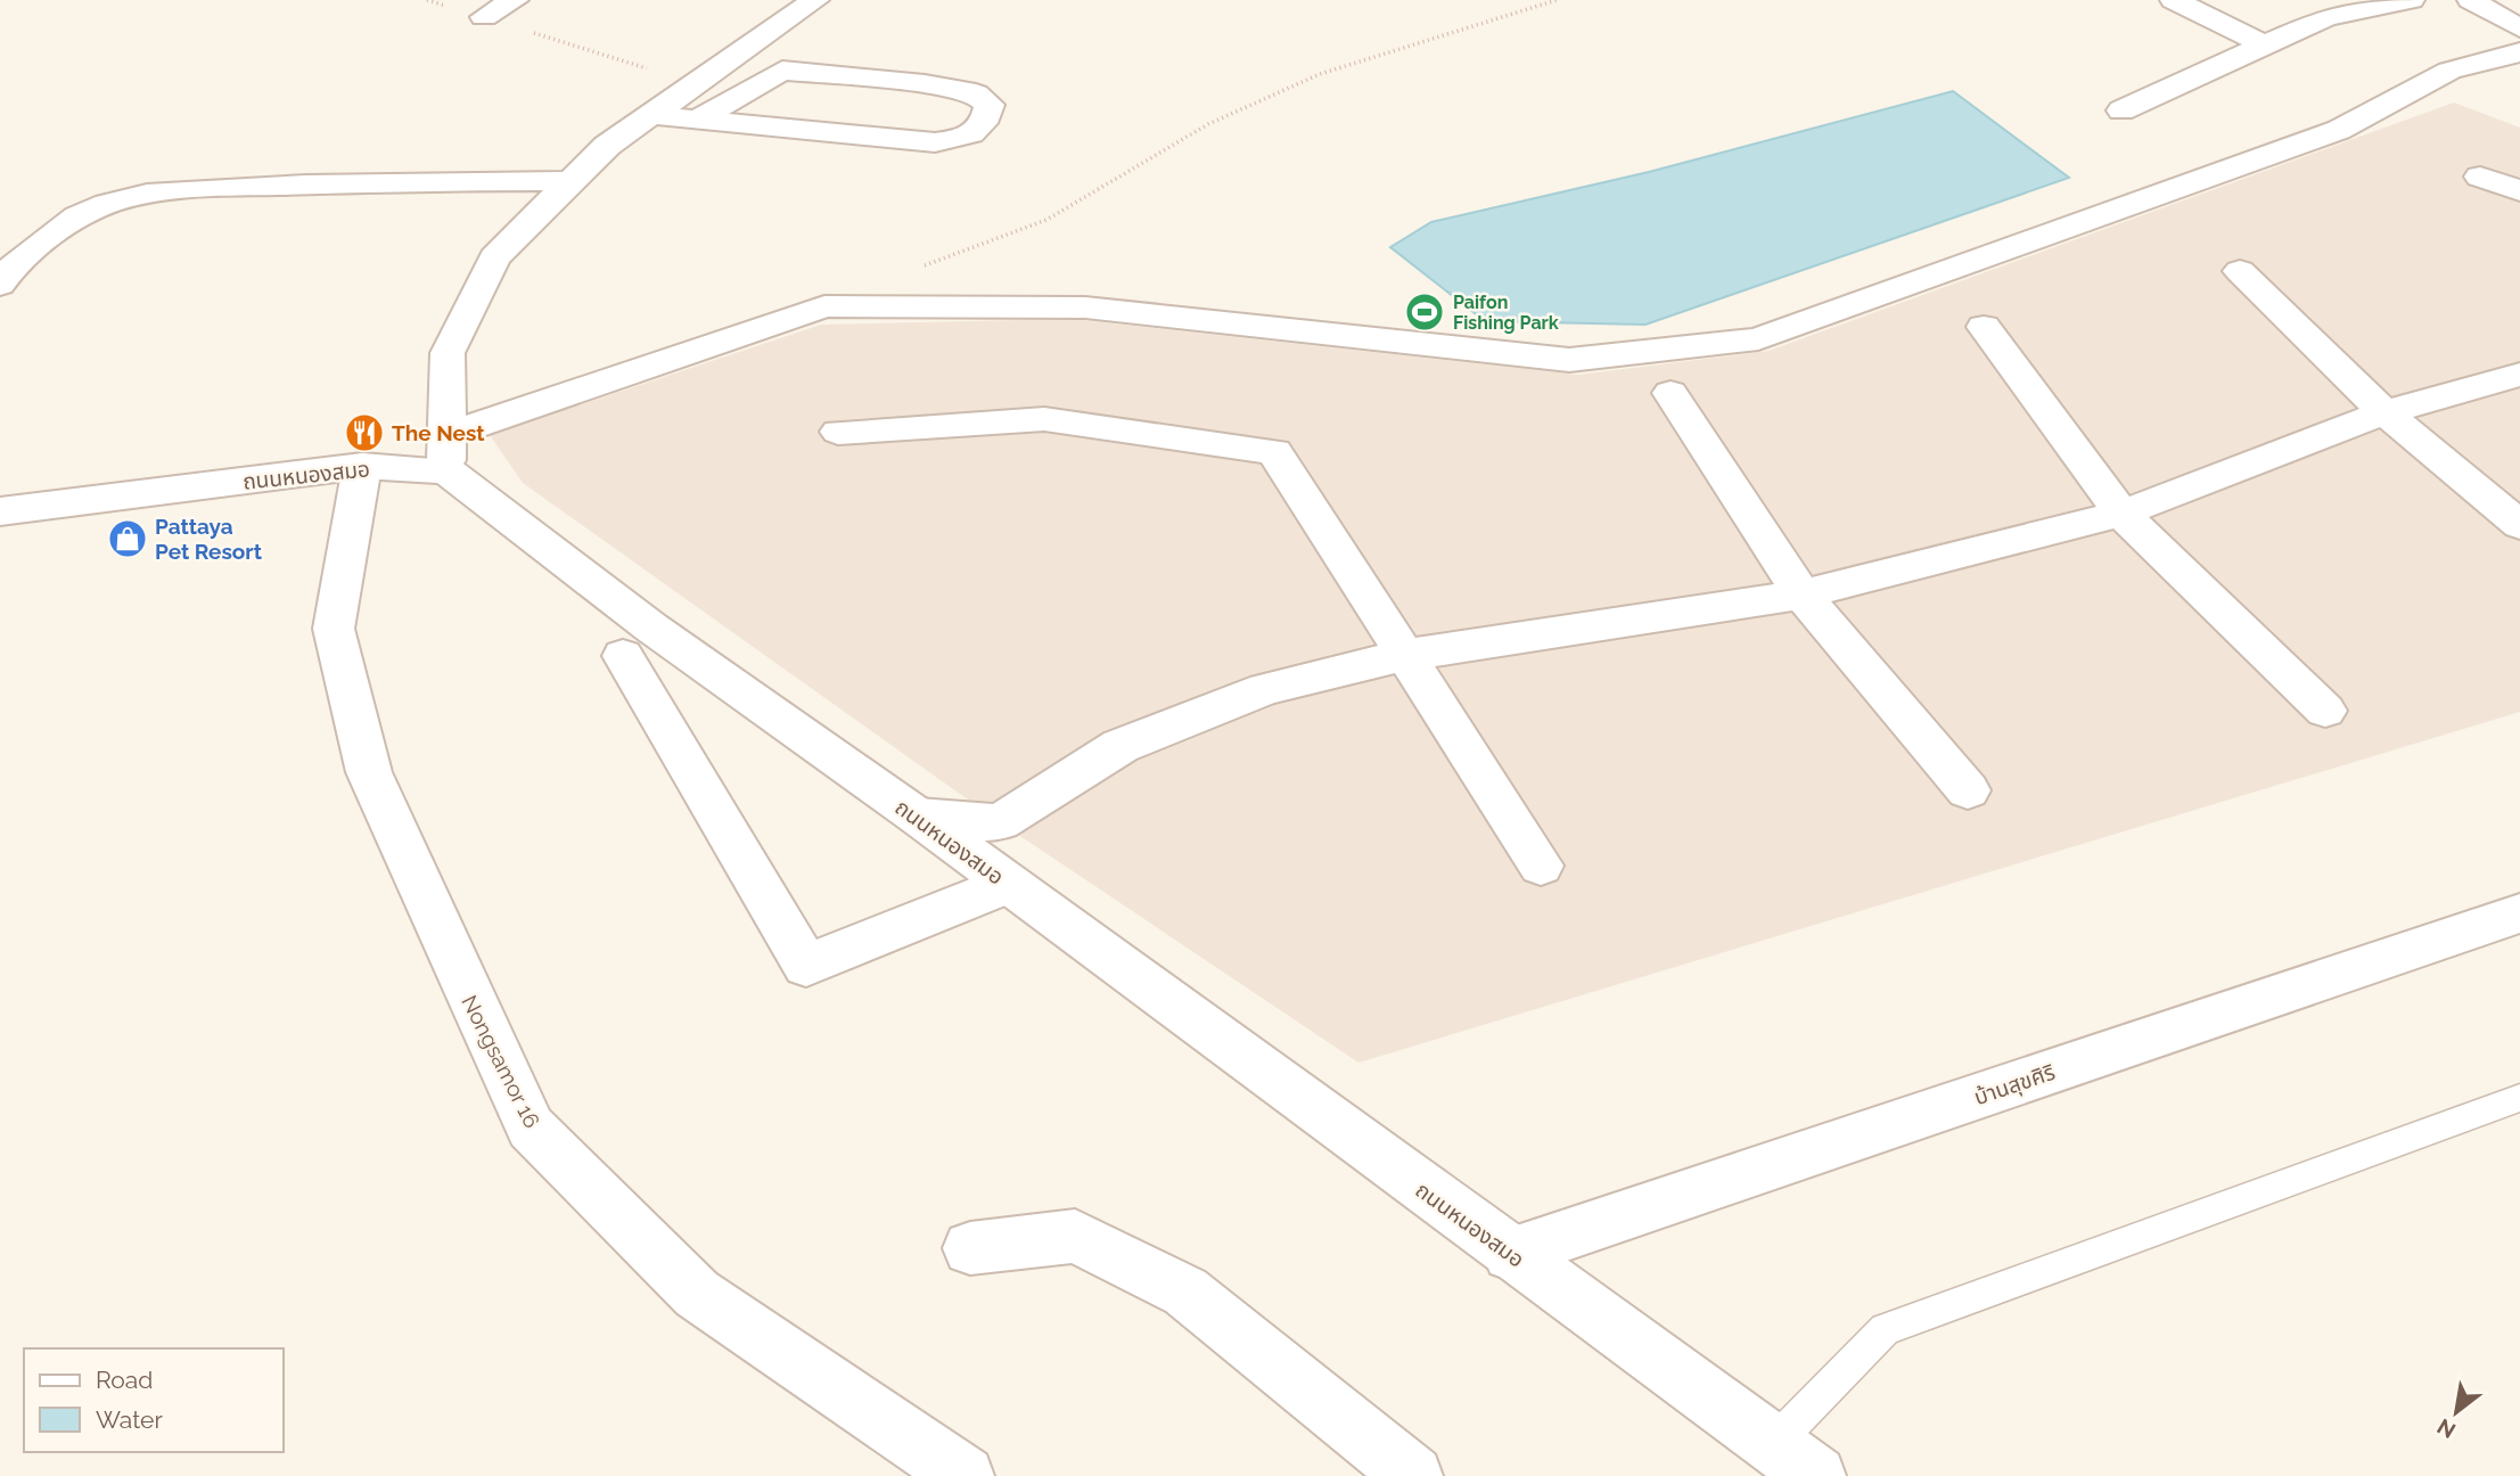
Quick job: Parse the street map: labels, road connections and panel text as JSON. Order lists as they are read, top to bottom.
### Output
{
  "streets": {
    "street": ["ถนนหนองสมอ", "Nongsamor 16", "บ้านสุขศิริ"]
  },
  "crossings": [
    ["ถนนหนองสมอ", "Nongsamor 16"],
    ["ถนนหนองสมอ", "บ้านสุขศิริ"]
  ],
  "places": {
    "sports": ["Paifon Fishing Park"],
    "restaurant": ["The Nest"],
    "shop": ["Pattaya Pet Resort"]
  },
  "legend": ["Road", "Water"],
  "north": "bottom left"
}
